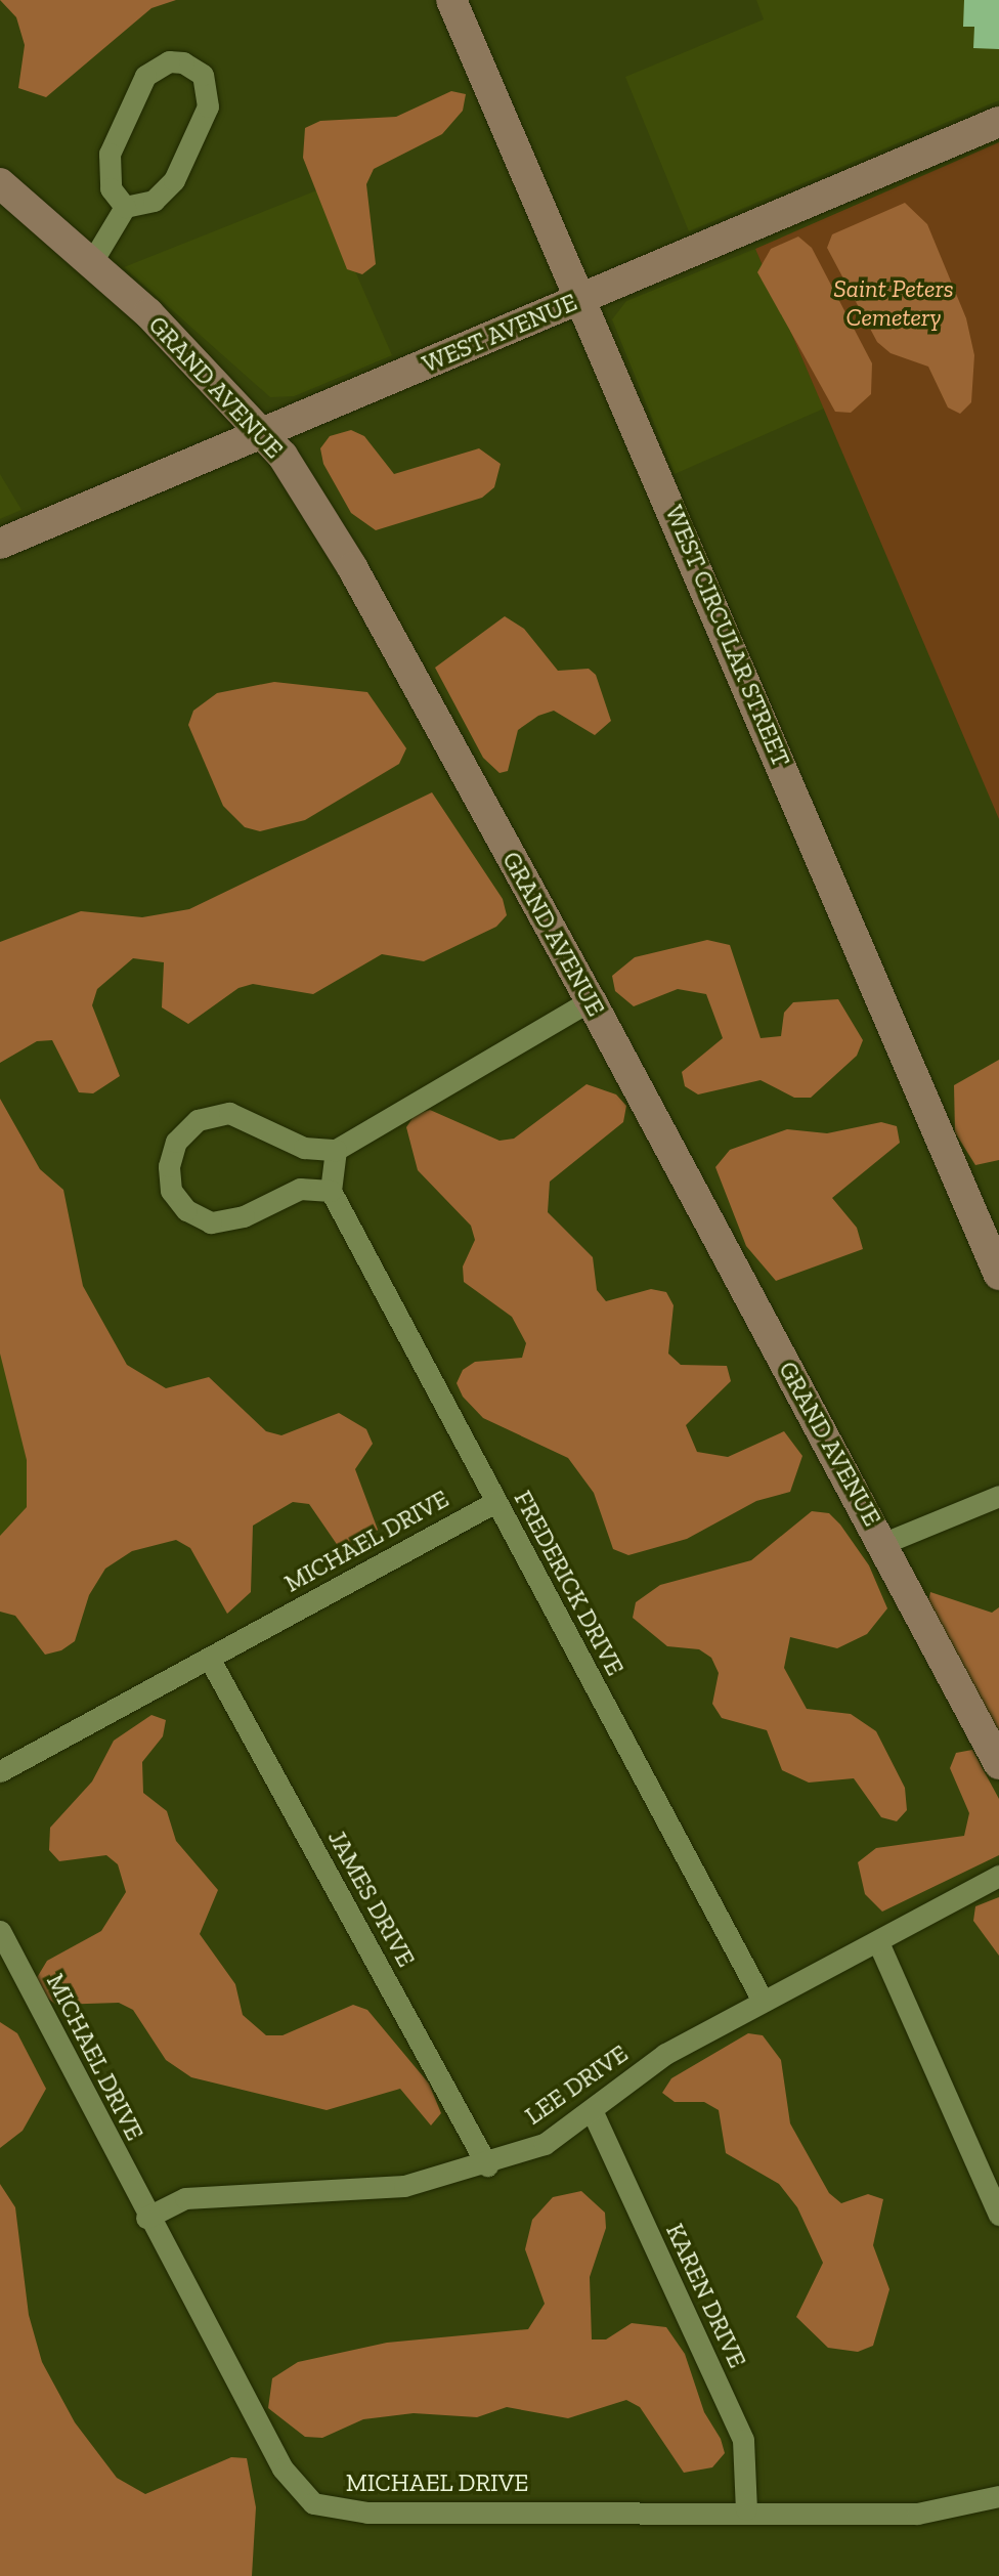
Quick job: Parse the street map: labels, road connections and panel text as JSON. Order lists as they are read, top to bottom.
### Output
{
  "streets": {
    "street": [
      "WEST AVENUE",
      "GRAND AVENUE",
      "WEST CIRCULAR STREET",
      "MICHAEL DRIVE",
      "FREDERICK DRIVE",
      "JAMES DRIVE",
      "LEE DRIVE",
      "KAREN DRIVE"
    ]
  },
  "crossings": [
    ["WEST AVENUE", "GRAND AVENUE"],
    ["WEST AVENUE", "WEST CIRCULAR STREET"],
    ["MICHAEL DRIVE", "FREDERICK DRIVE"],
    ["MICHAEL DRIVE", "JAMES DRIVE"],
    ["MICHAEL DRIVE", "LEE DRIVE"],
    ["MICHAEL DRIVE", "KAREN DRIVE"],
    ["FREDERICK DRIVE", "LEE DRIVE"],
    ["JAMES DRIVE", "LEE DRIVE"],
    ["LEE DRIVE", "KAREN DRIVE"]
  ],
  "parks": ["Saint Peters Cemetery"]
}
